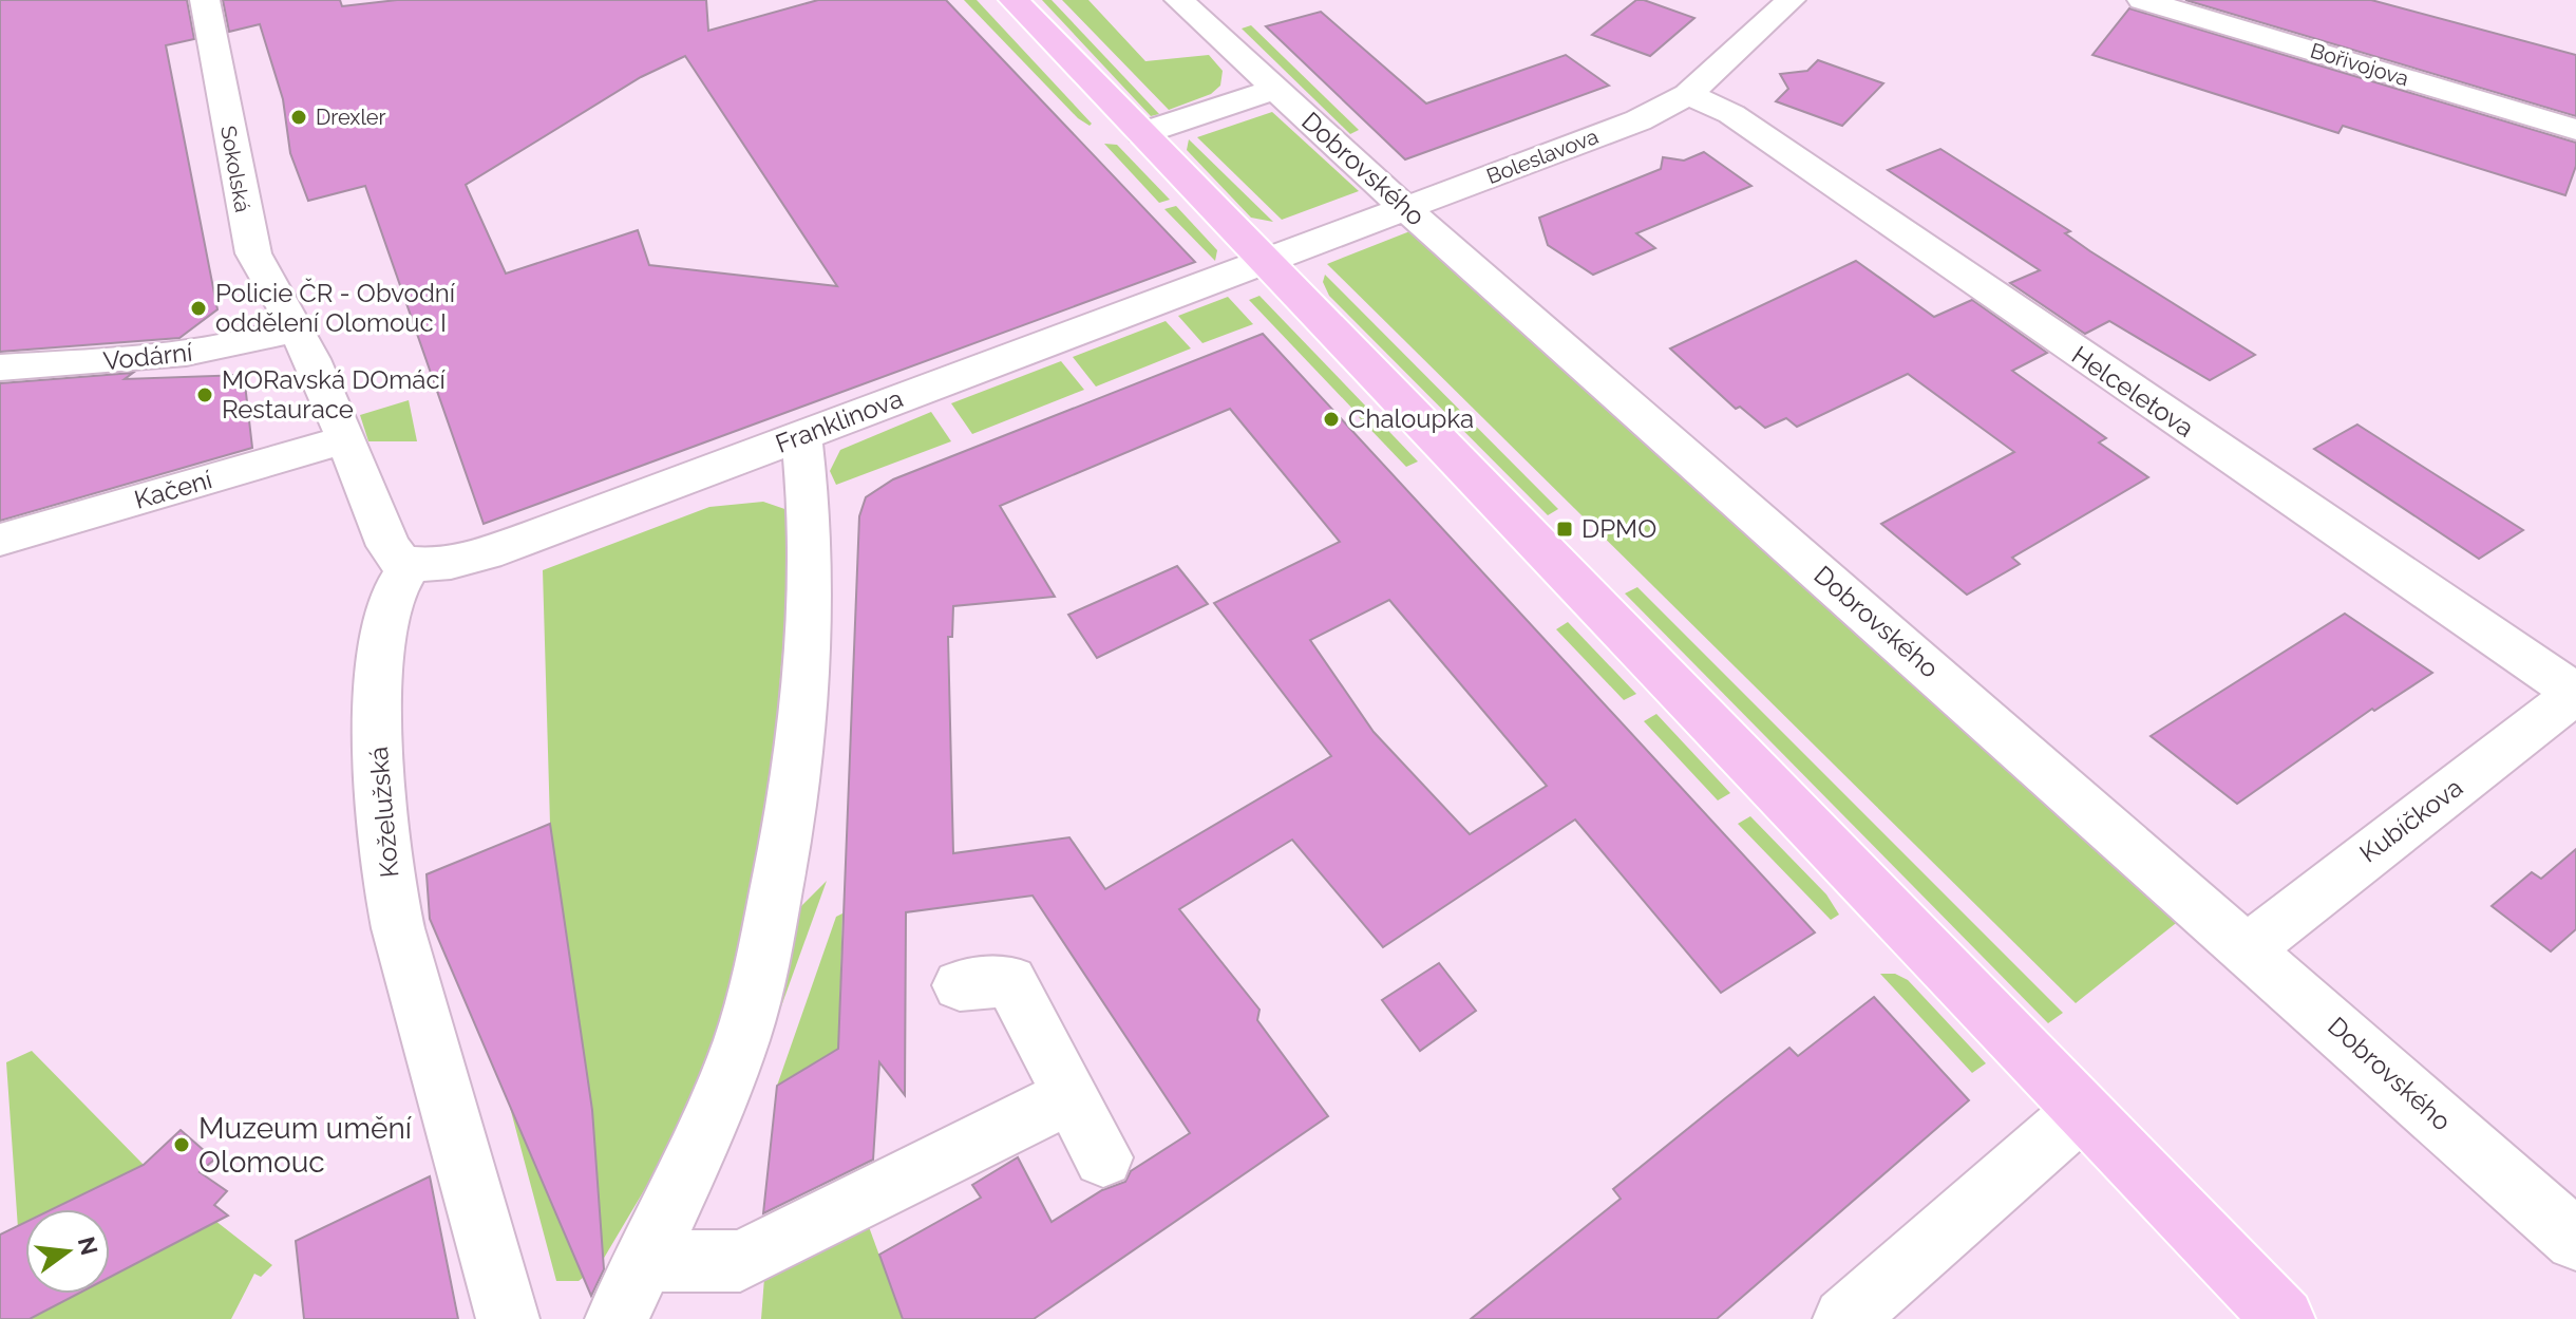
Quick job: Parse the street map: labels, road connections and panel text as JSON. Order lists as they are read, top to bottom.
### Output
{
  "streets": {
    "street": [
      "Bořivojova",
      "Boleslavova",
      "Sokolská",
      "Dobrovského",
      "Vodární",
      "Helceletova",
      "Franklinova",
      "Kačení",
      "Koželužská",
      "Kubíčkova"
    ]
  },
  "crossings": [
    ["Boleslavova", "Dobrovského"],
    ["Boleslavova", "Helceletova"],
    ["Boleslavova", "Franklinova"],
    ["Sokolská", "Vodární"],
    ["Dobrovského", "Kubíčkova"],
    ["Helceletova", "Kubíčkova"],
    ["Franklinova", "Koželužská"]
  ],
  "places": {
    "other": [
      "Drexler",
      "Policie ČR - Obvodní oddělení Olomouc I",
      "MORavská DOmácí Restaurace",
      "Chaloupka",
      "Muzeum umění Olomouc"
    ],
    "transit": ["DPMO"]
  },
  "north": "right"
}
